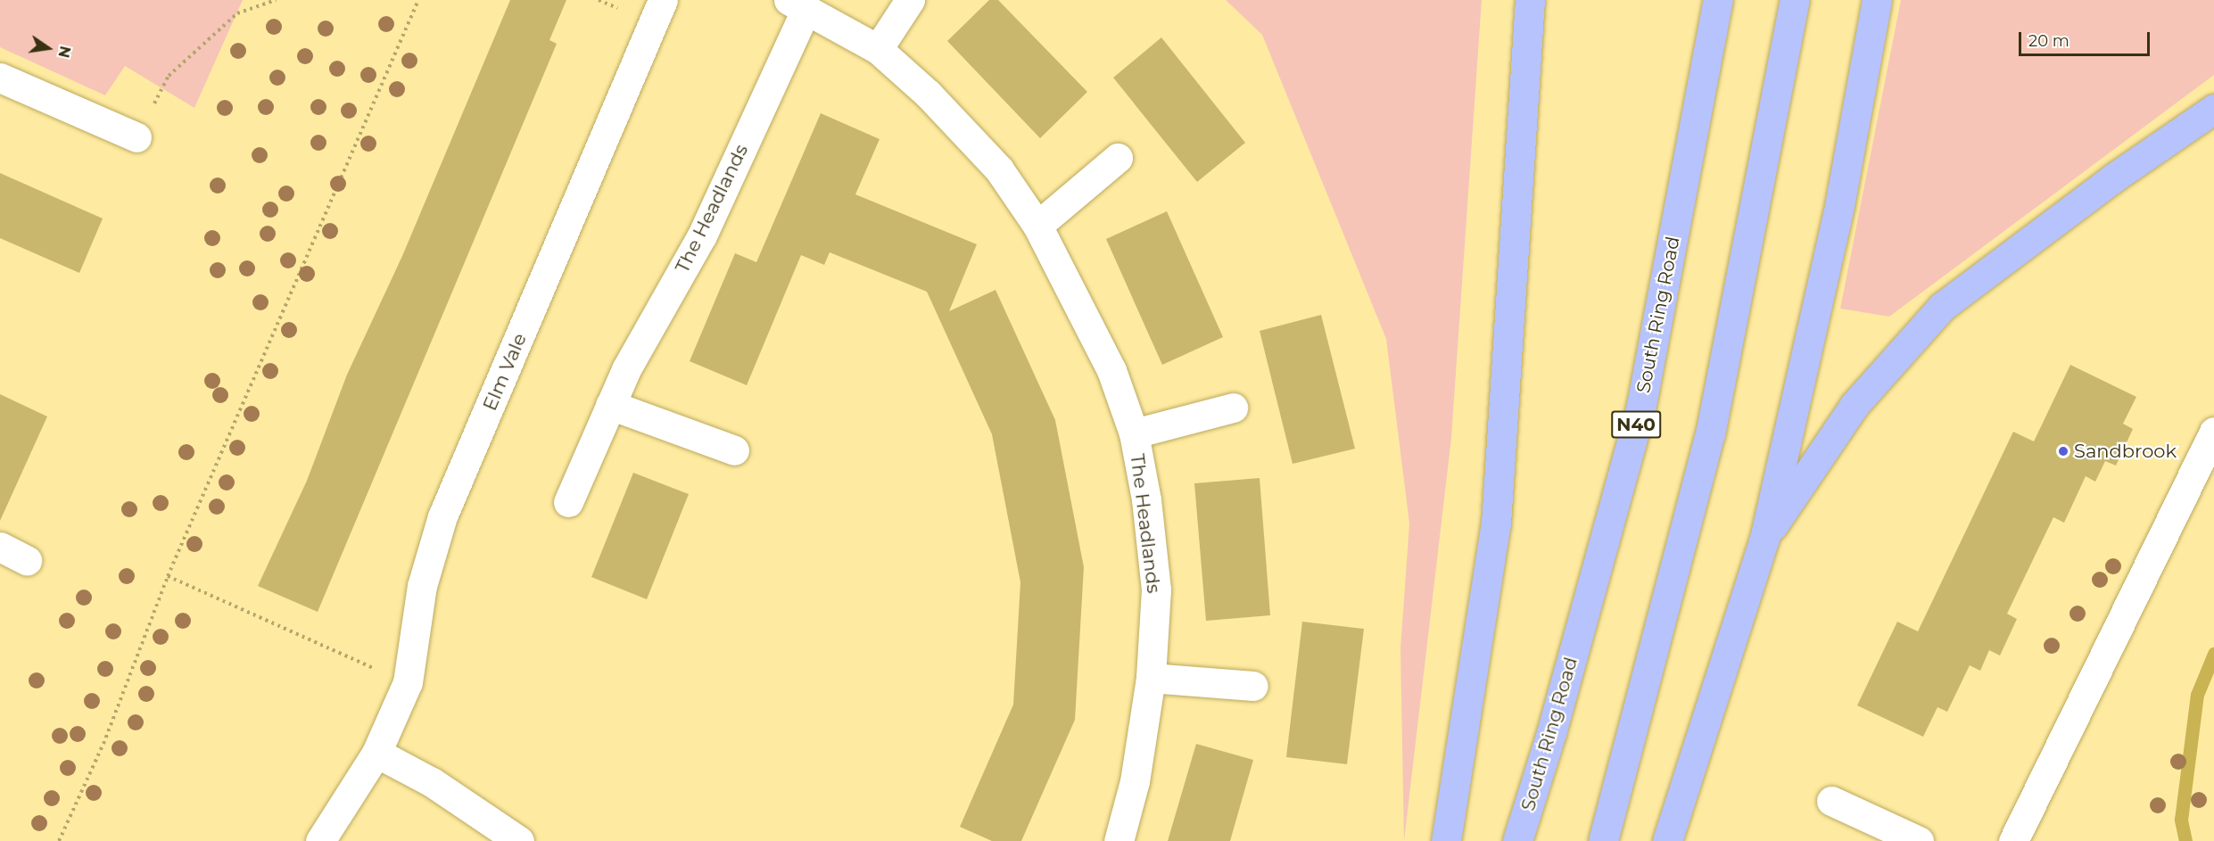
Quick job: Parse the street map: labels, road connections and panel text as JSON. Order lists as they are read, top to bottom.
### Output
{
  "streets": {
    "highway": ["South Ring Road", "N40"],
    "street": ["The Headlands", "Elm Vale"]
  },
  "places": ["Sandbrook"],
  "scale_bar": "20 m",
  "north": "right"
}
